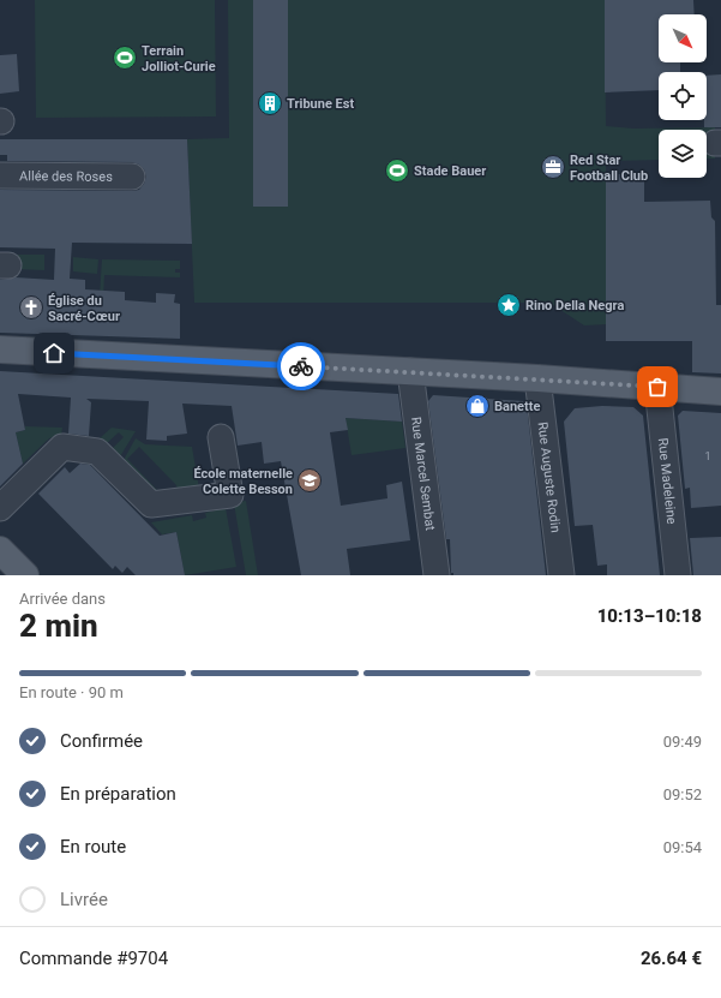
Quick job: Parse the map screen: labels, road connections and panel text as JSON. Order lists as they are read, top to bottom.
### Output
{
  "streets": {
    "street": [
      "Allée des Roses",
      "Rue Marcel Sembat",
      "Rue Auguste Rodin",
      "Rue Madeleine"
    ]
  },
  "places": {
    "sports": ["Terrain Jolliot-Curie", "Stade Bauer"],
    "building": ["Tribune Est"],
    "office": ["Red Star Football Club"],
    "place": ["Rino Della Negra"],
    "church": ["Église du Sacré-Cœur"],
    "shop": ["Banette"],
    "school or university": ["École maternelle Colette Besson"]
  },
  "house_numbers": ["1"],
  "north": "bottom right",
  "page": {
    "heading": ["2 min", "Arrivée dans", "10:13–10:18"],
    "panel": ["Commande #9704", "26.64 €"],
    "bar": "En route · 90 m",
    "list": [
      ["Confirmée", "09:49"],
      ["En préparation", "09:52"],
      ["En route", "09:54"],
      "Livrée"
    ]
  }
}
